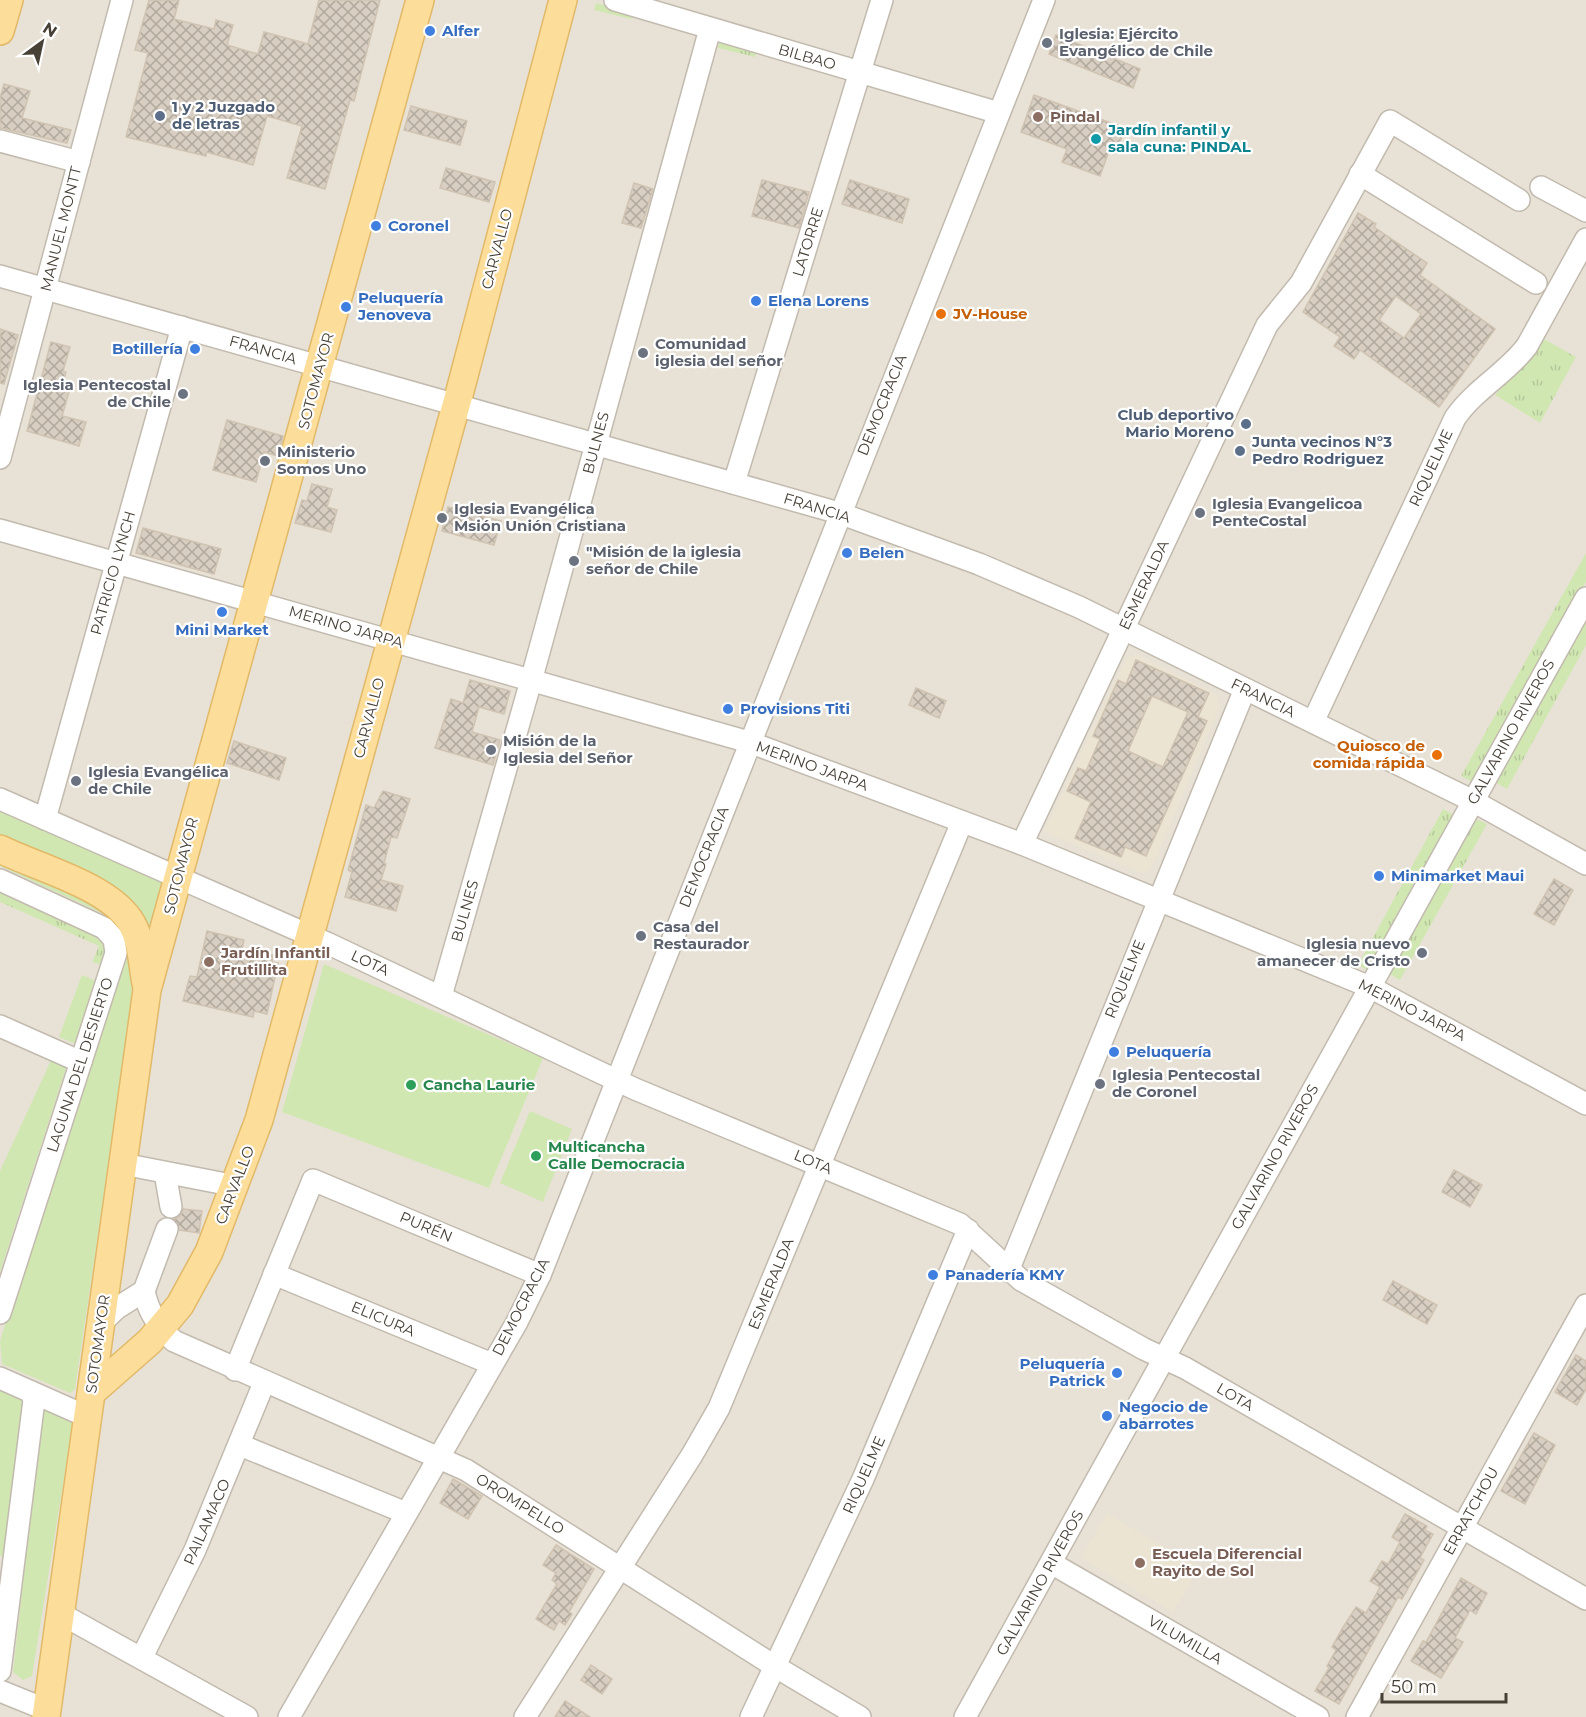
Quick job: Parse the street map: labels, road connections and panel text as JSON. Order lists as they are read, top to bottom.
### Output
{
  "streets": {
    "main road": ["CARVALLO", "SOTOMAYOR"],
    "street": [
      "BILBAO",
      "MANUEL MONTT",
      "LATORRE",
      "FRANCIA",
      "DEMOCRACIA",
      "BULNES",
      "RIQUELME",
      "PATRICIO LYNCH",
      "ESMERALDA",
      "MERINO JARPA",
      "GALVARINO RIVEROS",
      "LOTA",
      "LAGUNA DEL DESIERTO",
      "PURÉN",
      "ELICURA",
      "OROMPELLO",
      "ERRATCHOU",
      "PAILAMACO",
      "VILUMILLA"
    ]
  },
  "crossings": [
    ["BILBAO", "LATORRE"],
    ["BILBAO", "DEMOCRACIA"],
    ["BILBAO", "BULNES"],
    ["MANUEL MONTT", "FRANCIA"],
    ["LATORRE", "FRANCIA"],
    ["CARVALLO", "FRANCIA"],
    ["CARVALLO", "SOTOMAYOR"],
    ["CARVALLO", "MERINO JARPA"],
    ["CARVALLO", "LOTA"],
    ["CARVALLO", "OROMPELLO"],
    ["FRANCIA", "SOTOMAYOR"],
    ["FRANCIA", "DEMOCRACIA"],
    ["FRANCIA", "BULNES"],
    ["FRANCIA", "RIQUELME"],
    ["FRANCIA", "PATRICIO LYNCH"],
    ["FRANCIA", "ESMERALDA"],
    ["FRANCIA", "GALVARINO RIVEROS"],
    ["SOTOMAYOR", "MERINO JARPA"],
    ["SOTOMAYOR", "LOTA"],
    ["DEMOCRACIA", "MERINO JARPA"],
    ["DEMOCRACIA", "LOTA"],
    ["DEMOCRACIA", "PURÉN"],
    ["DEMOCRACIA", "ELICURA"],
    ["DEMOCRACIA", "OROMPELLO"],
    ["BULNES", "MERINO JARPA"],
    ["BULNES", "LOTA"],
    ["RIQUELME", "MERINO JARPA"],
    ["RIQUELME", "LOTA"],
    ["RIQUELME", "OROMPELLO"],
    ["PATRICIO LYNCH", "MERINO JARPA"],
    ["PATRICIO LYNCH", "LOTA"],
    ["ESMERALDA", "MERINO JARPA"],
    ["ESMERALDA", "LOTA"],
    ["ESMERALDA", "OROMPELLO"],
    ["MERINO JARPA", "GALVARINO RIVEROS"],
    ["GALVARINO RIVEROS", "LOTA"],
    ["GALVARINO RIVEROS", "VILUMILLA"],
    ["LOTA", "ERRATCHOU"],
    ["PURÉN", "ELICURA"],
    ["OROMPELLO", "PAILAMACO"]
  ],
  "places": [
    "Alfer",
    "Iglesia: Ejército Evangélico de Chile",
    "1 y 2 Juzgado de letras",
    "Pindal",
    "Jardín infantil y sala cuna: PINDAL",
    "Coronel",
    "Elena Lorens",
    "Peluquería Jenoveva",
    "JV-House",
    "Botillería",
    "Comunidad iglesia del señor",
    "Iglesia Pentecostal de Chile",
    "Club deportivo Mario Moreno",
    "Junta vecinos N°3 Pedro Rodriguez",
    "Ministerio Somos Uno",
    "Iglesia Evangelicoa PenteCostal",
    "Iglesia Evangélica Msión Unión Cristiana",
    "Belen",
    "\"Misión de la iglesia señor de Chile",
    "Mini Market",
    "Provisions Titi",
    "Misión de la Iglesia del Señor",
    "Quiosco de comida rápida",
    "Iglesia Evangélica de Chile",
    "Minimarket Maui",
    "Casa del Restaurador",
    "Iglesia nuevo amanecer de Cristo",
    "Jardín Infantil Frutillita",
    "Peluquería",
    "Iglesia Pentecostal de Coronel",
    "Cancha Laurie",
    "Multicancha Calle Democracia",
    "Panadería KMY",
    "Peluquería Patrick",
    "Negocio de abarrotes",
    "Escuela Diferencial Rayito de Sol"
  ],
  "scale_bar": "50 m",
  "north": "top right"
}
